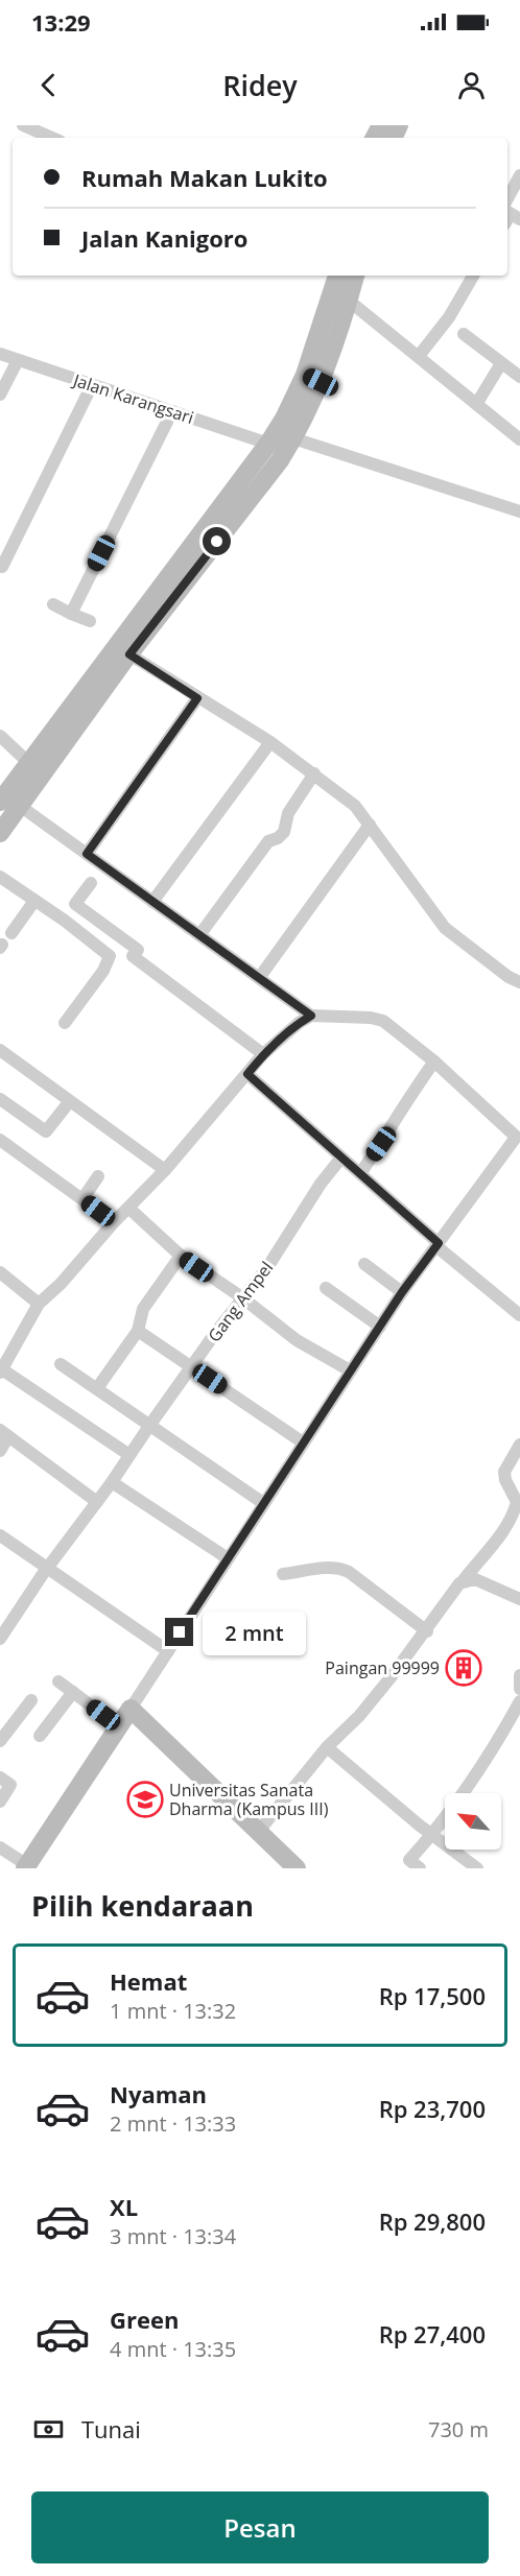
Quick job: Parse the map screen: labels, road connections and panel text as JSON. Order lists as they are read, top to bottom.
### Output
{
  "streets": {
    "street": ["Jalan Karangsari", "Gang Ampel"]
  },
  "places": {
    "building": ["Paingan 99999"],
    "school or university": ["Universitas Sanata Dharma (Kampus III)"]
  },
  "north": "top left",
  "page": {
    "status": "13:29",
    "header": "Ridey",
    "banner": ["Rumah Makan Lukito", "Jalan Kanigoro"],
    "bubble": "2 mnt",
    "heading": "Pilih kendaraan",
    "list": [
      {
        "name": "Hemat",
        "note": "1 mnt · 13:32",
        "value": "Rp 17,500"
      },
      {
        "name": "Nyaman",
        "note": "2 mnt · 13:33",
        "value": "Rp 23,700"
      },
      {
        "name": "XL",
        "note": "3 mnt · 13:34",
        "value": "Rp 29,800"
      },
      {
        "name": "Green",
        "note": "4 mnt · 13:35",
        "value": "Rp 27,400"
      }
    ],
    "pay": ["Tunai", "730 m"],
    "buttons": "Pesan"
  }
}
